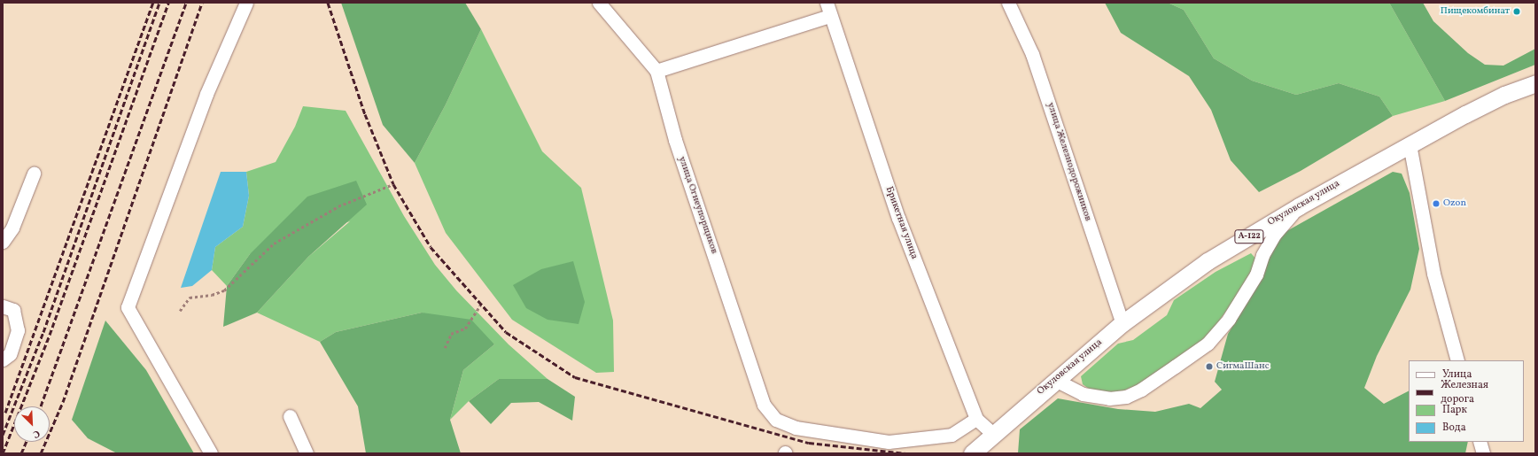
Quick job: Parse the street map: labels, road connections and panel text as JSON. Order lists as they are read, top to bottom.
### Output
{
  "streets": {
    "main road": ["Окуловская улица", "А-122"],
    "street": ["улица Железнодорожников", "улица Огнеупорщиков", "Брикетная улица"]
  },
  "crossings": [
    ["улица Железнодорожников", "Окуловская улица"],
    ["Окуловская улица", "Брикетная улица"],
    ["Окуловская улица", "А-122"],
    ["улица Огнеупорщиков", "Брикетная улица"],
    ["Брикетная улица", "А-122"]
  ],
  "places": ["Пищекомбинат", "Ozon", "СигмаШанс"],
  "legend": [
    "Улица",
    "Железная дорога",
    "Парк",
    "Вода"
  ],
  "north": "bottom right"
}
